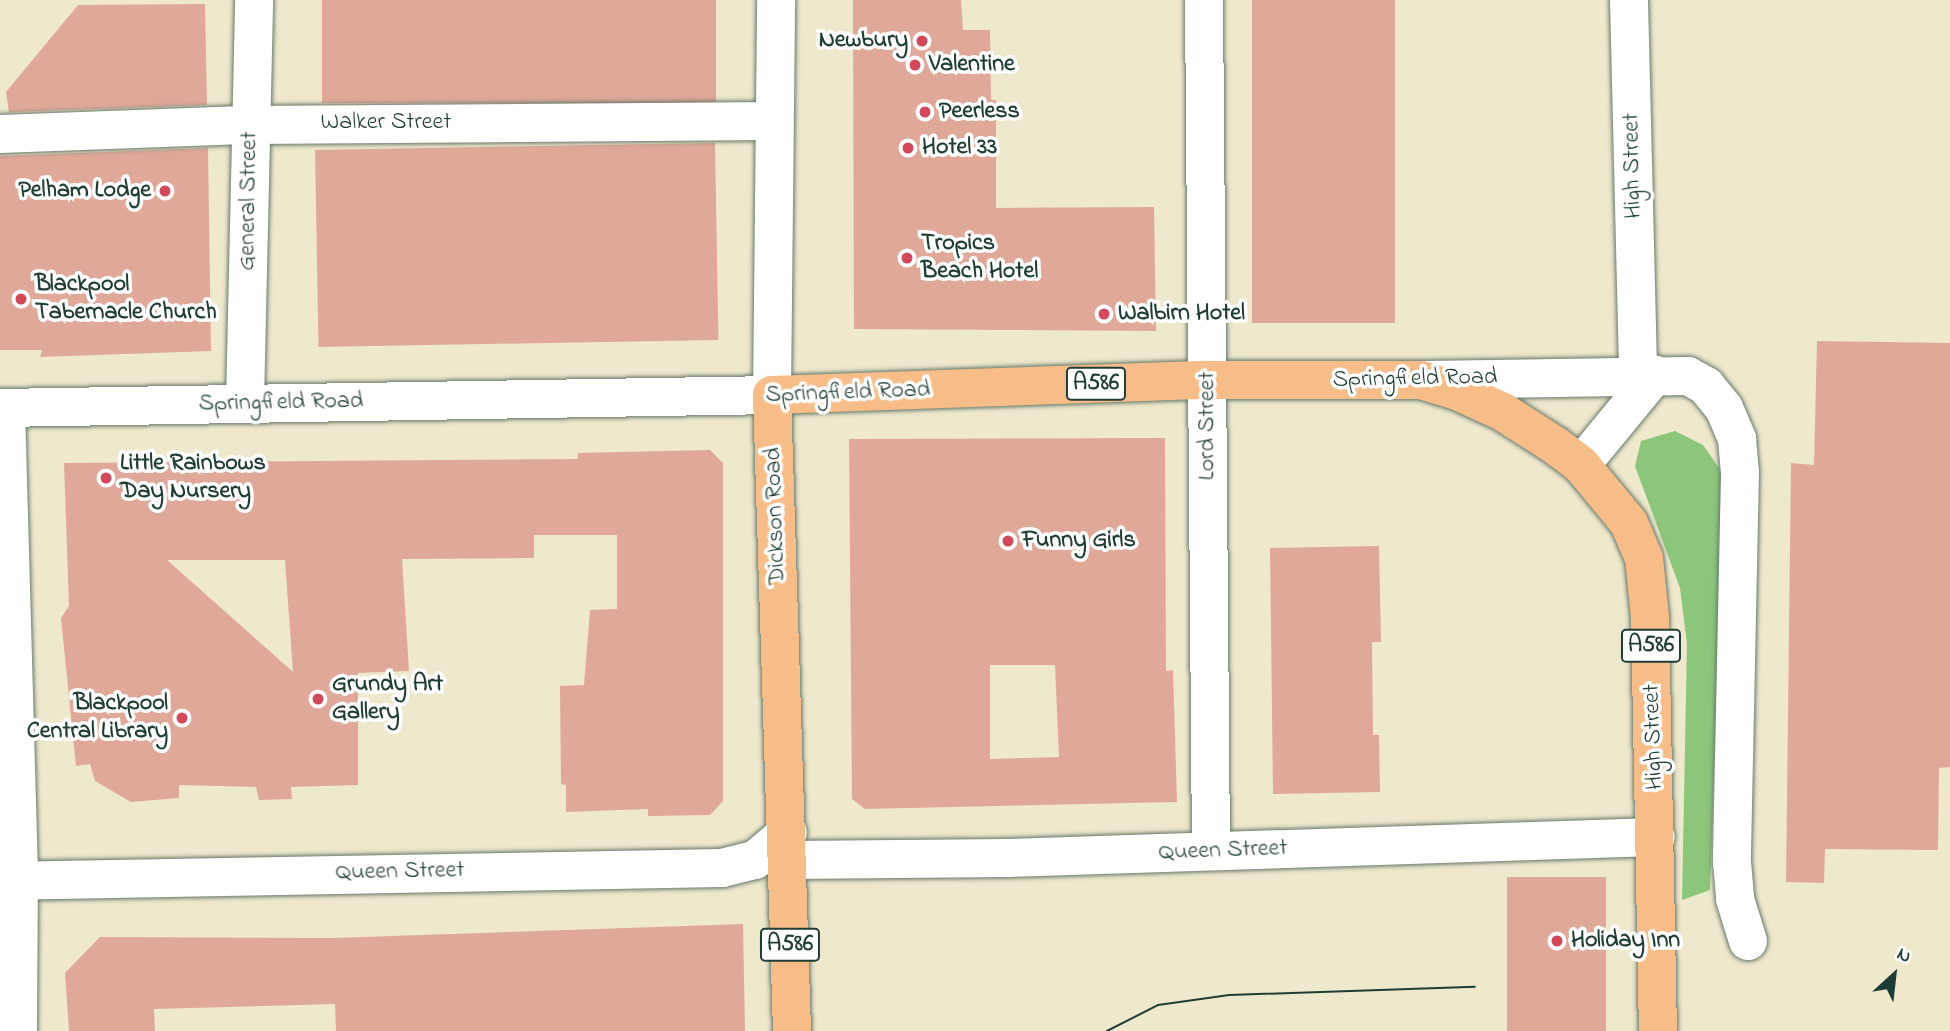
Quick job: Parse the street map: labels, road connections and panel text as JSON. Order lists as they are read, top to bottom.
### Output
{
  "streets": {
    "main road": [
      "High Street",
      "Springfield Road",
      "A586",
      "Dickson Road"
    ],
    "street": [
      "Walker Street",
      "General Street",
      "Lord Street",
      "Queen Street"
    ]
  },
  "crossings": [
    ["Walker Street", "General Street"],
    ["Walker Street", "Dickson Road"],
    ["High Street", "Springfield Road"],
    ["High Street", "Queen Street"],
    ["General Street", "Springfield Road"],
    ["Springfield Road", "Lord Street"],
    ["Springfield Road", "Dickson Road"],
    ["Lord Street", "Queen Street"],
    ["Dickson Road", "Queen Street"]
  ],
  "places": [
    "Newbury",
    "Valentine",
    "Peerless",
    "Hotel 33",
    "Pelham Lodge",
    "Tropics Beach Hotel",
    "Blackpool Tabernacle Church",
    "Walbirn Hotel",
    "Little Rainbows Day Nursery",
    "Funny Girls",
    "Grundy Art Gallery",
    "Blackpool Central Library",
    "Holiday Inn"
  ],
  "north": "top right"
}
